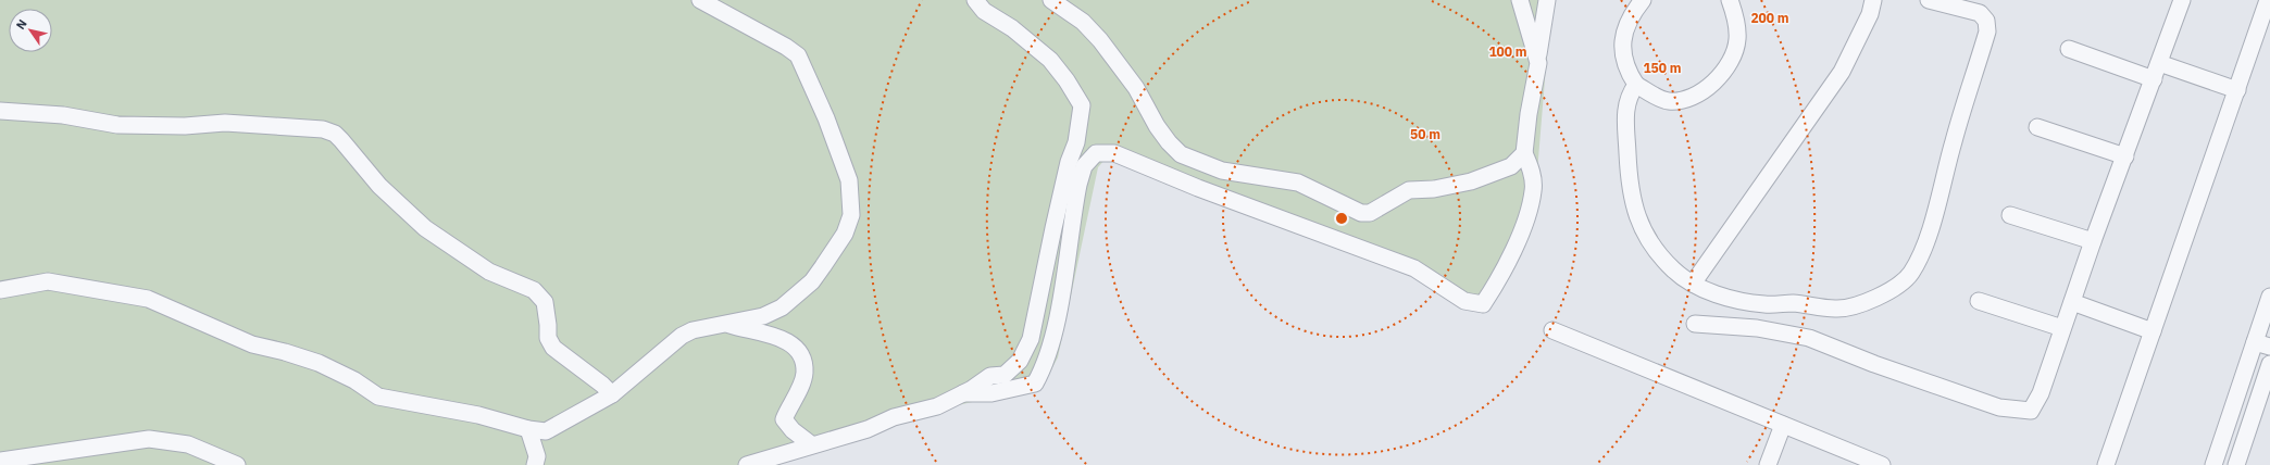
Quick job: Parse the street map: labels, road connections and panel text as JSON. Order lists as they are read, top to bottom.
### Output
{
  "north": "top left",
  "rings": [
    "200 m",
    "100 m",
    "150 m",
    "50 m"
  ]
}
